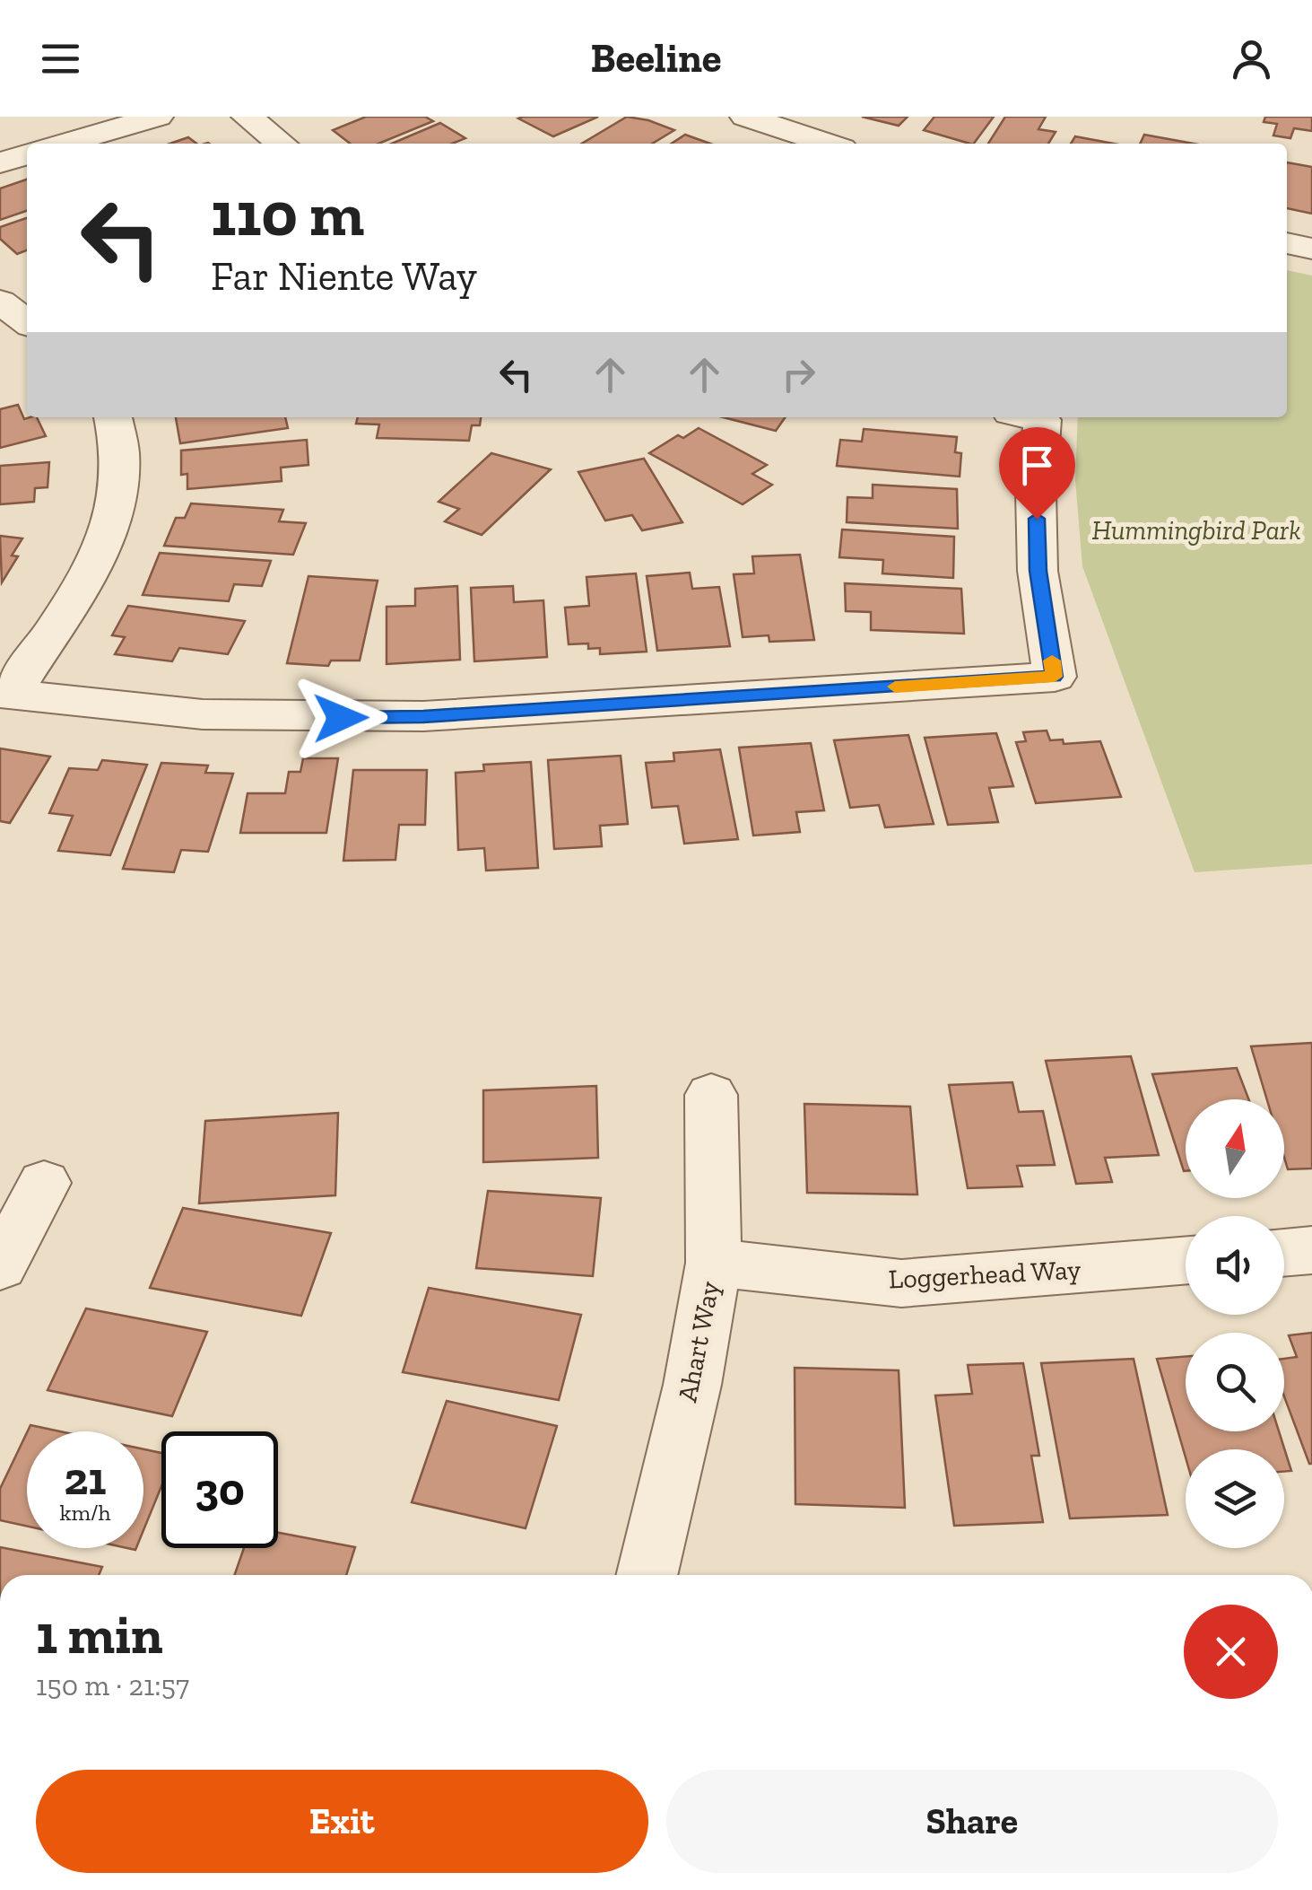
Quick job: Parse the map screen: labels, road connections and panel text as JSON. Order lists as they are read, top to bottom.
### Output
{
  "streets": {
    "street": ["Loggerhead Way", "Ahart Way"]
  },
  "crossings": [
    ["Loggerhead Way", "Ahart Way"]
  ],
  "parks": ["Hummingbird Park"],
  "north": "top",
  "page": {
    "header": "Beeline",
    "turn": ["110 m", "Far Niente Way"],
    "speed": "21 km/h",
    "limit": "30",
    "heading": ["1 min", "150 m · 21:57"],
    "buttons": ["Exit", "Share"]
  }
}
